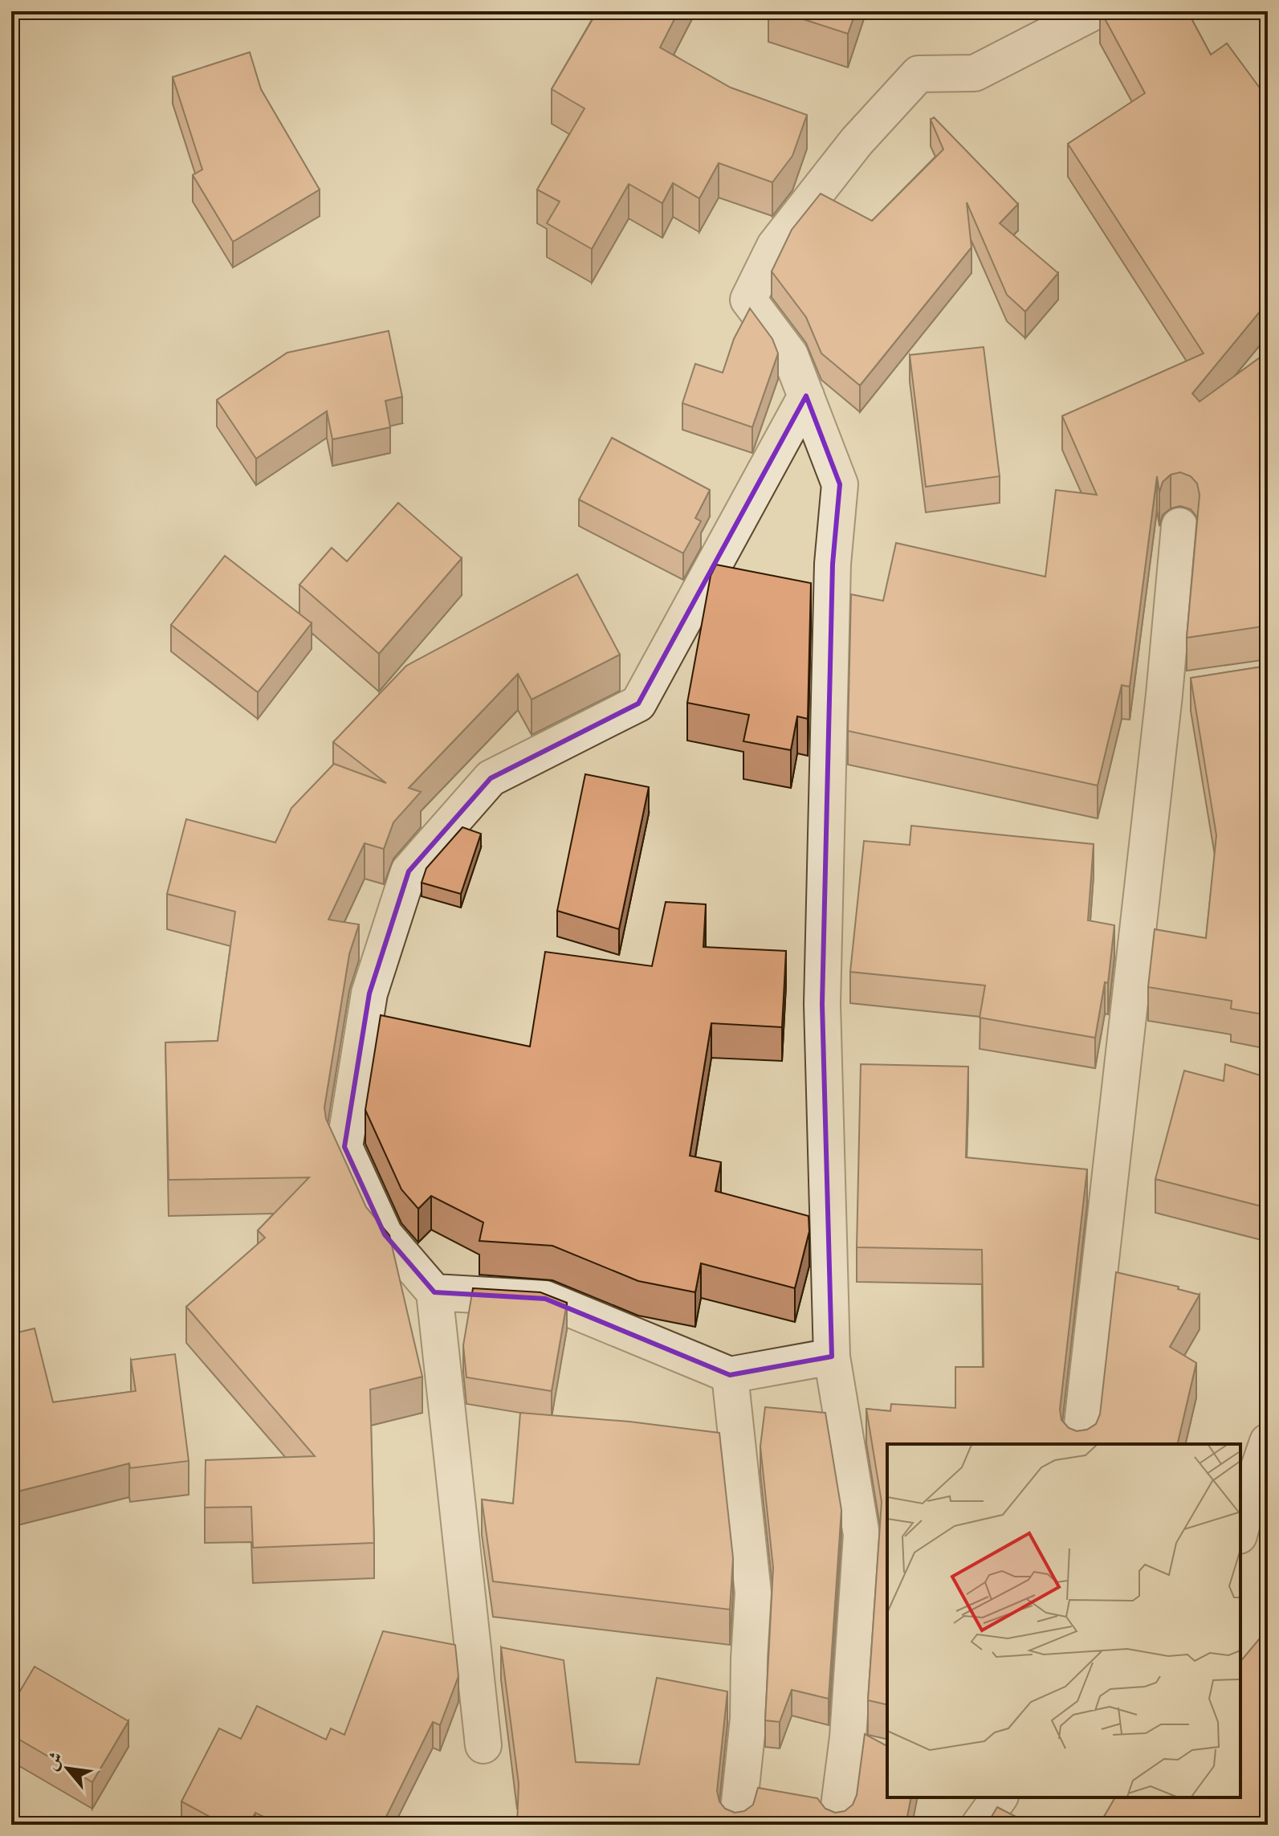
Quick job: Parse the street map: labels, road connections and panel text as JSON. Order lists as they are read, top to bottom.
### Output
{
  "north": "top left"
}
